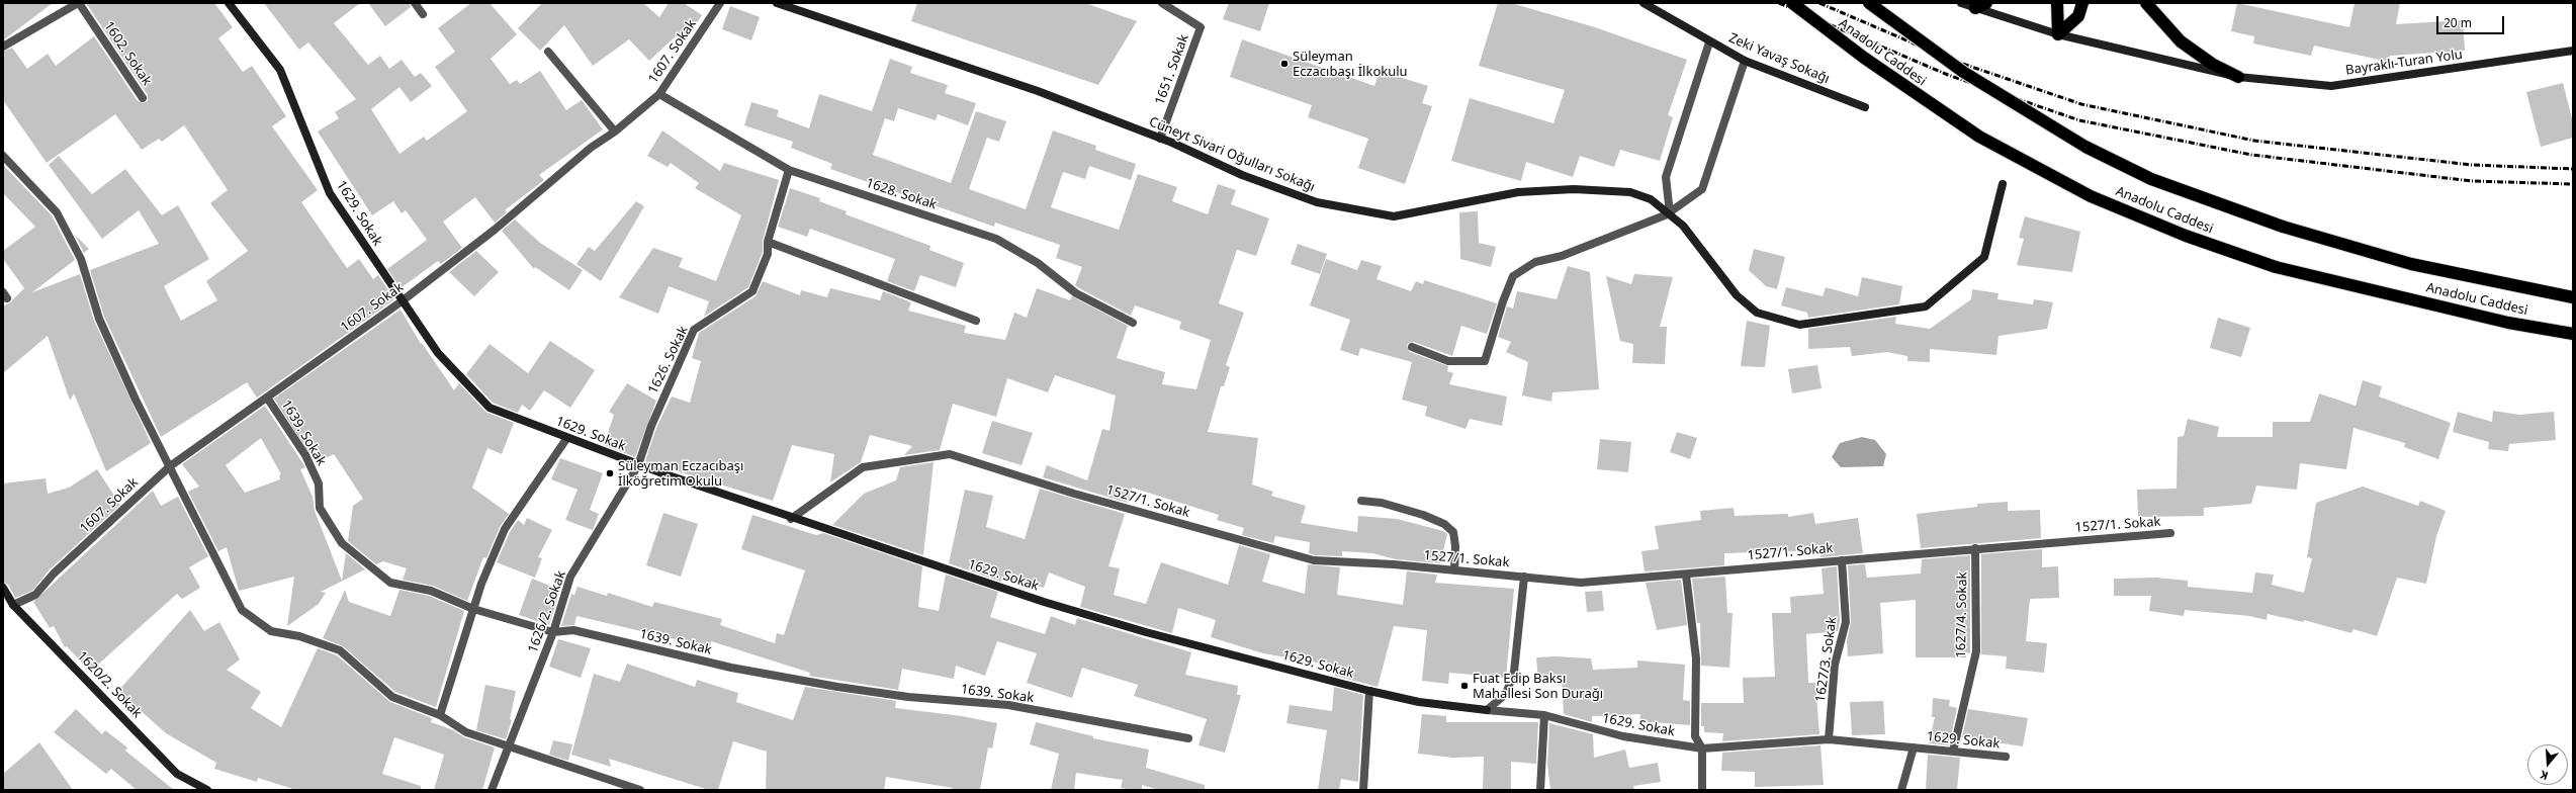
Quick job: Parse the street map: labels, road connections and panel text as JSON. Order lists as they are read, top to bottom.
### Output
{
  "streets": {
    "highway": ["Anadolu Caddesi"],
    "street": [
      "1607. Sokak",
      "1602. Sokak",
      "Zeki Yavaş Sokağı",
      "Bayraklı-Turan Yolu",
      "1651. Sokak",
      "Cüneyt Sivari Oğulları Sokağı",
      "1628. Sokak",
      "1629. Sokak",
      "1626. Sokak",
      "1639. Sokak",
      "1527/1. Sokak",
      "1626/2. Sokak",
      "1627/4. Sokak",
      "1627/3. Sokak",
      "1620/2. Sokak"
    ]
  },
  "crossings": [
    ["1607. Sokak", "1628. Sokak"],
    ["1607. Sokak", "1629. Sokak"],
    ["1607. Sokak", "1639. Sokak"],
    ["1607. Sokak", "1620/2. Sokak"],
    ["1651. Sokak", "Cüneyt Sivari Oğulları Sokağı"],
    ["1628. Sokak", "1626. Sokak"],
    ["1629. Sokak", "1527/1. Sokak"],
    ["1629. Sokak", "1626/2. Sokak"],
    ["1629. Sokak", "1627/4. Sokak"],
    ["1629. Sokak", "1627/3. Sokak"],
    ["1626. Sokak", "1626/2. Sokak"],
    ["1639. Sokak", "1626/2. Sokak"],
    ["1527/1. Sokak", "1627/4. Sokak"],
    ["1527/1. Sokak", "1627/3. Sokak"]
  ],
  "places": ["Süleyman Eczacıbaşı İlkokulu", "Süleyman Eczacıbaşı İlköğretim Okulu", "Fuat Edip Baksı Mahallesi Son Durağı"],
  "scale_bar": "20 m",
  "north": "bottom"
}
